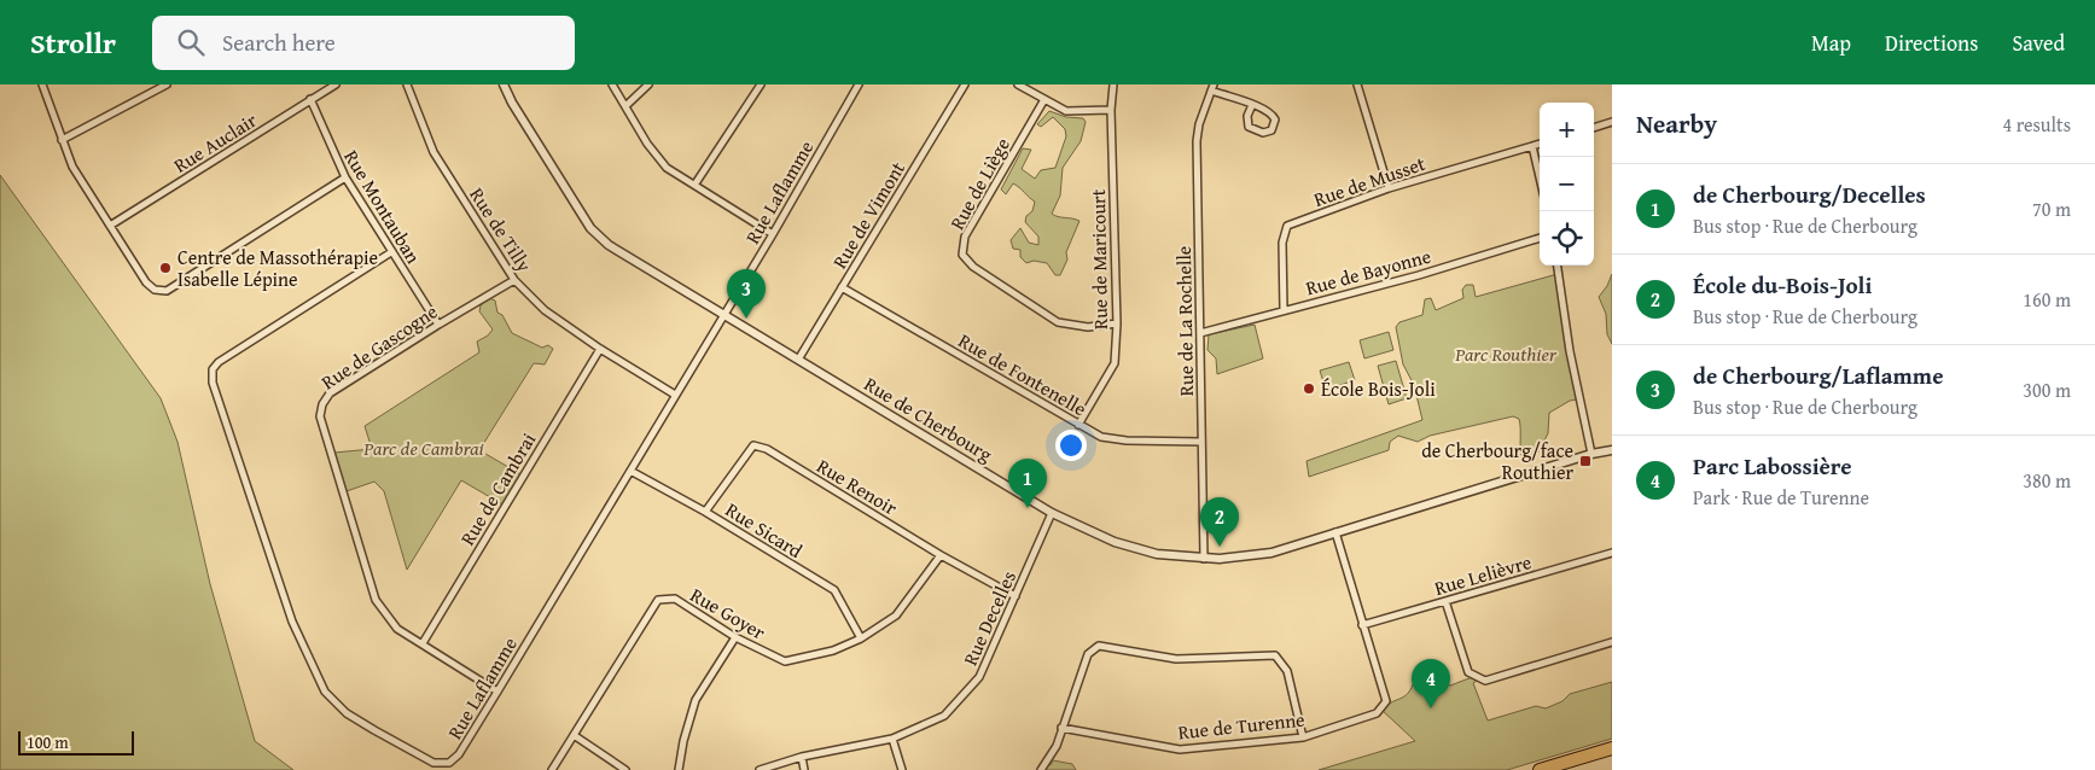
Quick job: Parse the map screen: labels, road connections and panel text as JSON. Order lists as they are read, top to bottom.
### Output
{
  "streets": {
    "street": [
      "Rue Auclair",
      "Rue de Musset",
      "Rue de Liège",
      "Rue Laflamme",
      "Rue Montauban",
      "Rue de Vimont",
      "Rue de Tilly",
      "Rue de Maricourt",
      "Rue de Bayonne",
      "Rue de La Rochelle",
      "Rue de Gascogne",
      "Rue de Fontenelle",
      "Rue de Cherbourg",
      "Rue Renoir",
      "Rue de Cambrai",
      "Rue Sicard",
      "Rue Lelièvre",
      "Rue Goyer",
      "Rue Decelles",
      "Rue de Turenne"
    ]
  },
  "crossings": [
    ["Rue Auclair", "Rue Montauban"],
    ["Rue de Musset", "Rue de Bayonne"],
    ["Rue de Liège", "Rue de Maricourt"],
    ["Rue Laflamme", "Rue Montauban"],
    ["Rue Laflamme", "Rue de Tilly"],
    ["Rue Laflamme", "Rue de Gascogne"],
    ["Rue Laflamme", "Rue de Cherbourg"],
    ["Rue Laflamme", "Rue Sicard"],
    ["Rue Montauban", "Rue de Gascogne"],
    ["Rue de Vimont", "Rue de Fontenelle"],
    ["Rue de Vimont", "Rue de Cherbourg"],
    ["Rue de Tilly", "Rue de Gascogne"],
    ["Rue de Tilly", "Rue de Cambrai"],
    ["Rue de Maricourt", "Rue de Fontenelle"],
    ["Rue de Bayonne", "Rue de La Rochelle"],
    ["Rue de La Rochelle", "Rue de Fontenelle"],
    ["Rue de La Rochelle", "Rue de Cherbourg"],
    ["Rue de Gascogne", "Rue de Cambrai"],
    ["Rue de Cherbourg", "Rue Decelles"],
    ["Rue de Cherbourg", "Rue de Turenne"],
    ["Rue Renoir", "Rue Sicard"],
    ["Rue Renoir", "Rue Goyer"],
    ["Rue Renoir", "Rue Decelles"],
    ["Rue Sicard", "Rue Goyer"],
    ["Rue Lelièvre", "Rue de Turenne"]
  ],
  "parks": ["Parc Routhier", "Parc de Cambrai"],
  "places": {
    "other": ["Centre de Massothérapie Isabelle Lépine", "École Bois-Joli"],
    "transit": ["de Cherbourg/face Routhier"]
  },
  "scale_bar": "100 m",
  "page": {
    "header": "Strollr",
    "search": "Search here",
    "nav": ["Map", "Directions", "Saved"],
    "heading": ["Nearby", "4 results"],
    "map_buttons": ["+", "−"],
    "list": [
      {
        "mark": "1",
        "name": "de Cherbourg/Decelles",
        "note": "Bus stop · Rue de Cherbourg",
        "value": "70 m"
      },
      {
        "mark": "2",
        "name": "École du-Bois-Joli",
        "note": "Bus stop · Rue de Cherbourg",
        "value": "160 m"
      },
      {
        "mark": "3",
        "name": "de Cherbourg/Laflamme",
        "note": "Bus stop · Rue de Cherbourg",
        "value": "300 m"
      },
      {
        "mark": "4",
        "name": "Parc Labossière",
        "note": "Park · Rue de Turenne",
        "value": "380 m"
      }
    ],
    "pins": [
      "3",
      "1",
      "2",
      "4"
    ],
    "scale": "100 m"
  }
}
